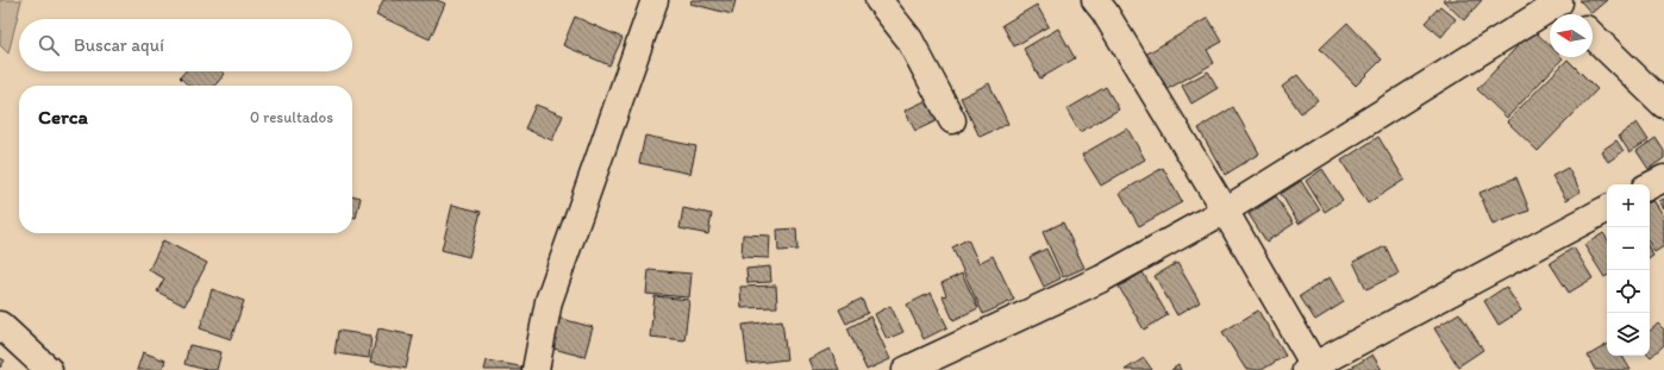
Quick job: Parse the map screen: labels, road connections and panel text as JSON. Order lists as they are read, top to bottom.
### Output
{
  "north": "left",
  "page": {
    "search": "Buscar aquí",
    "heading": ["Cerca", "0 resultados"],
    "map_buttons": ["+", "−"]
  }
}
